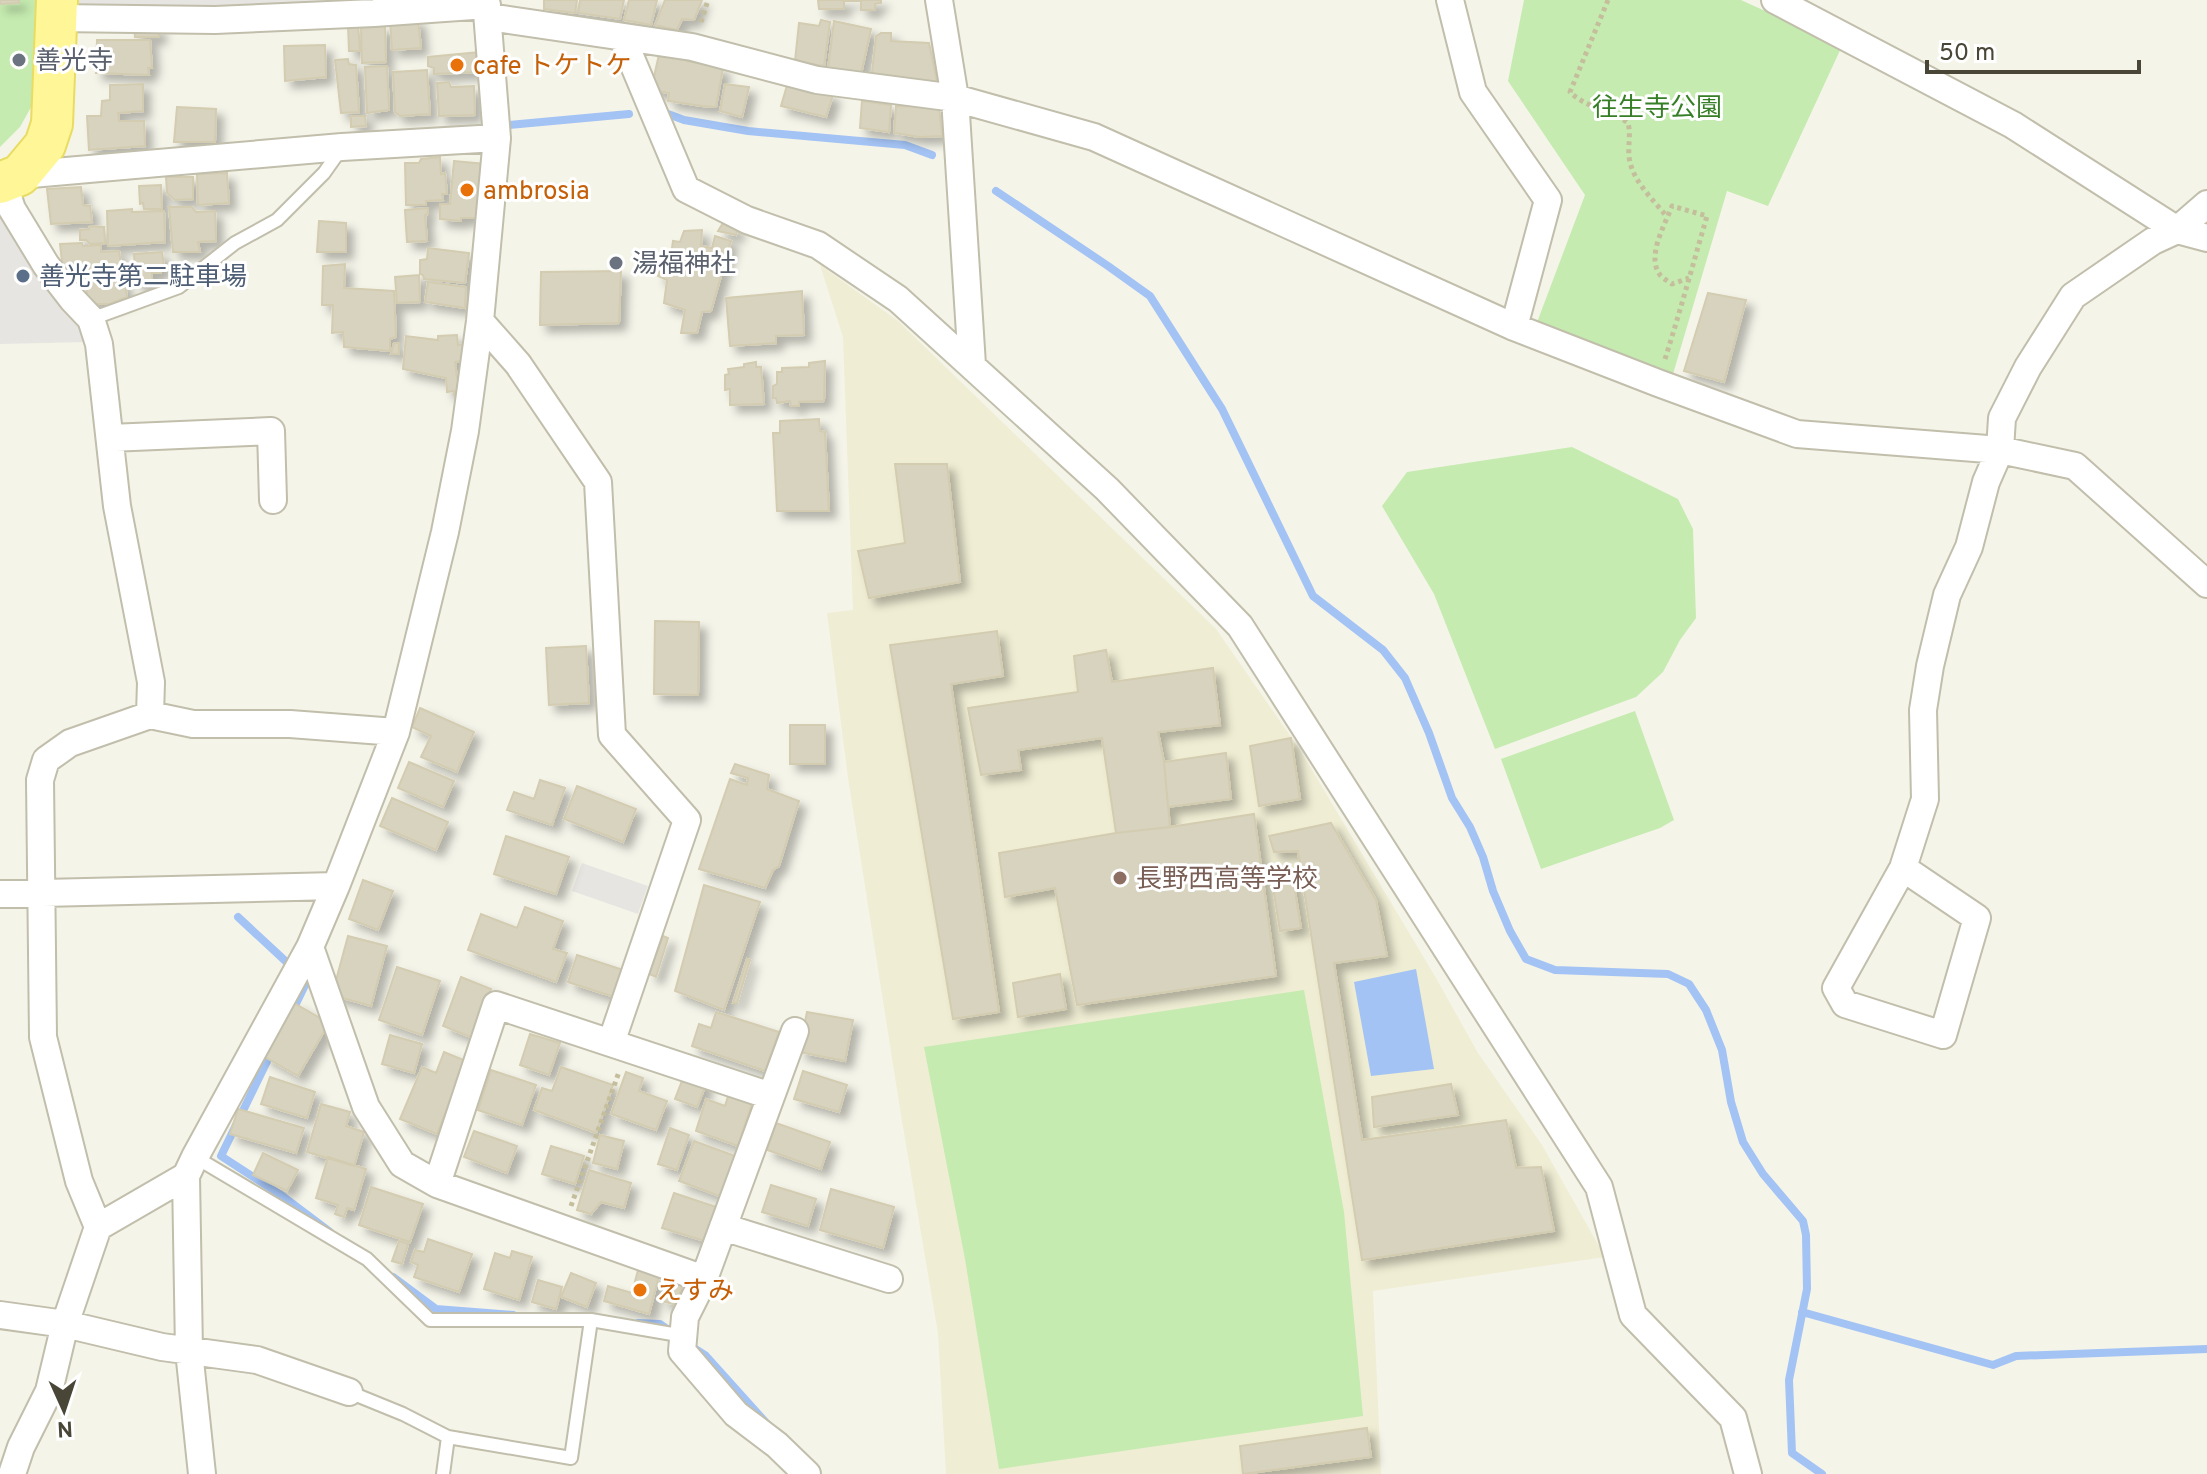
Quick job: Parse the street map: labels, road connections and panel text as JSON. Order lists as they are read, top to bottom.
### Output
{
  "parks": ["往生寺公園"],
  "places": [
    "善光寺",
    "cafe トケトケ",
    "ambrosia",
    "湯福神社",
    "善光寺第二駐車場",
    "長野西高等学校",
    "えすみ"
  ],
  "scale_bar": "50 m",
  "north": "bottom"
}
